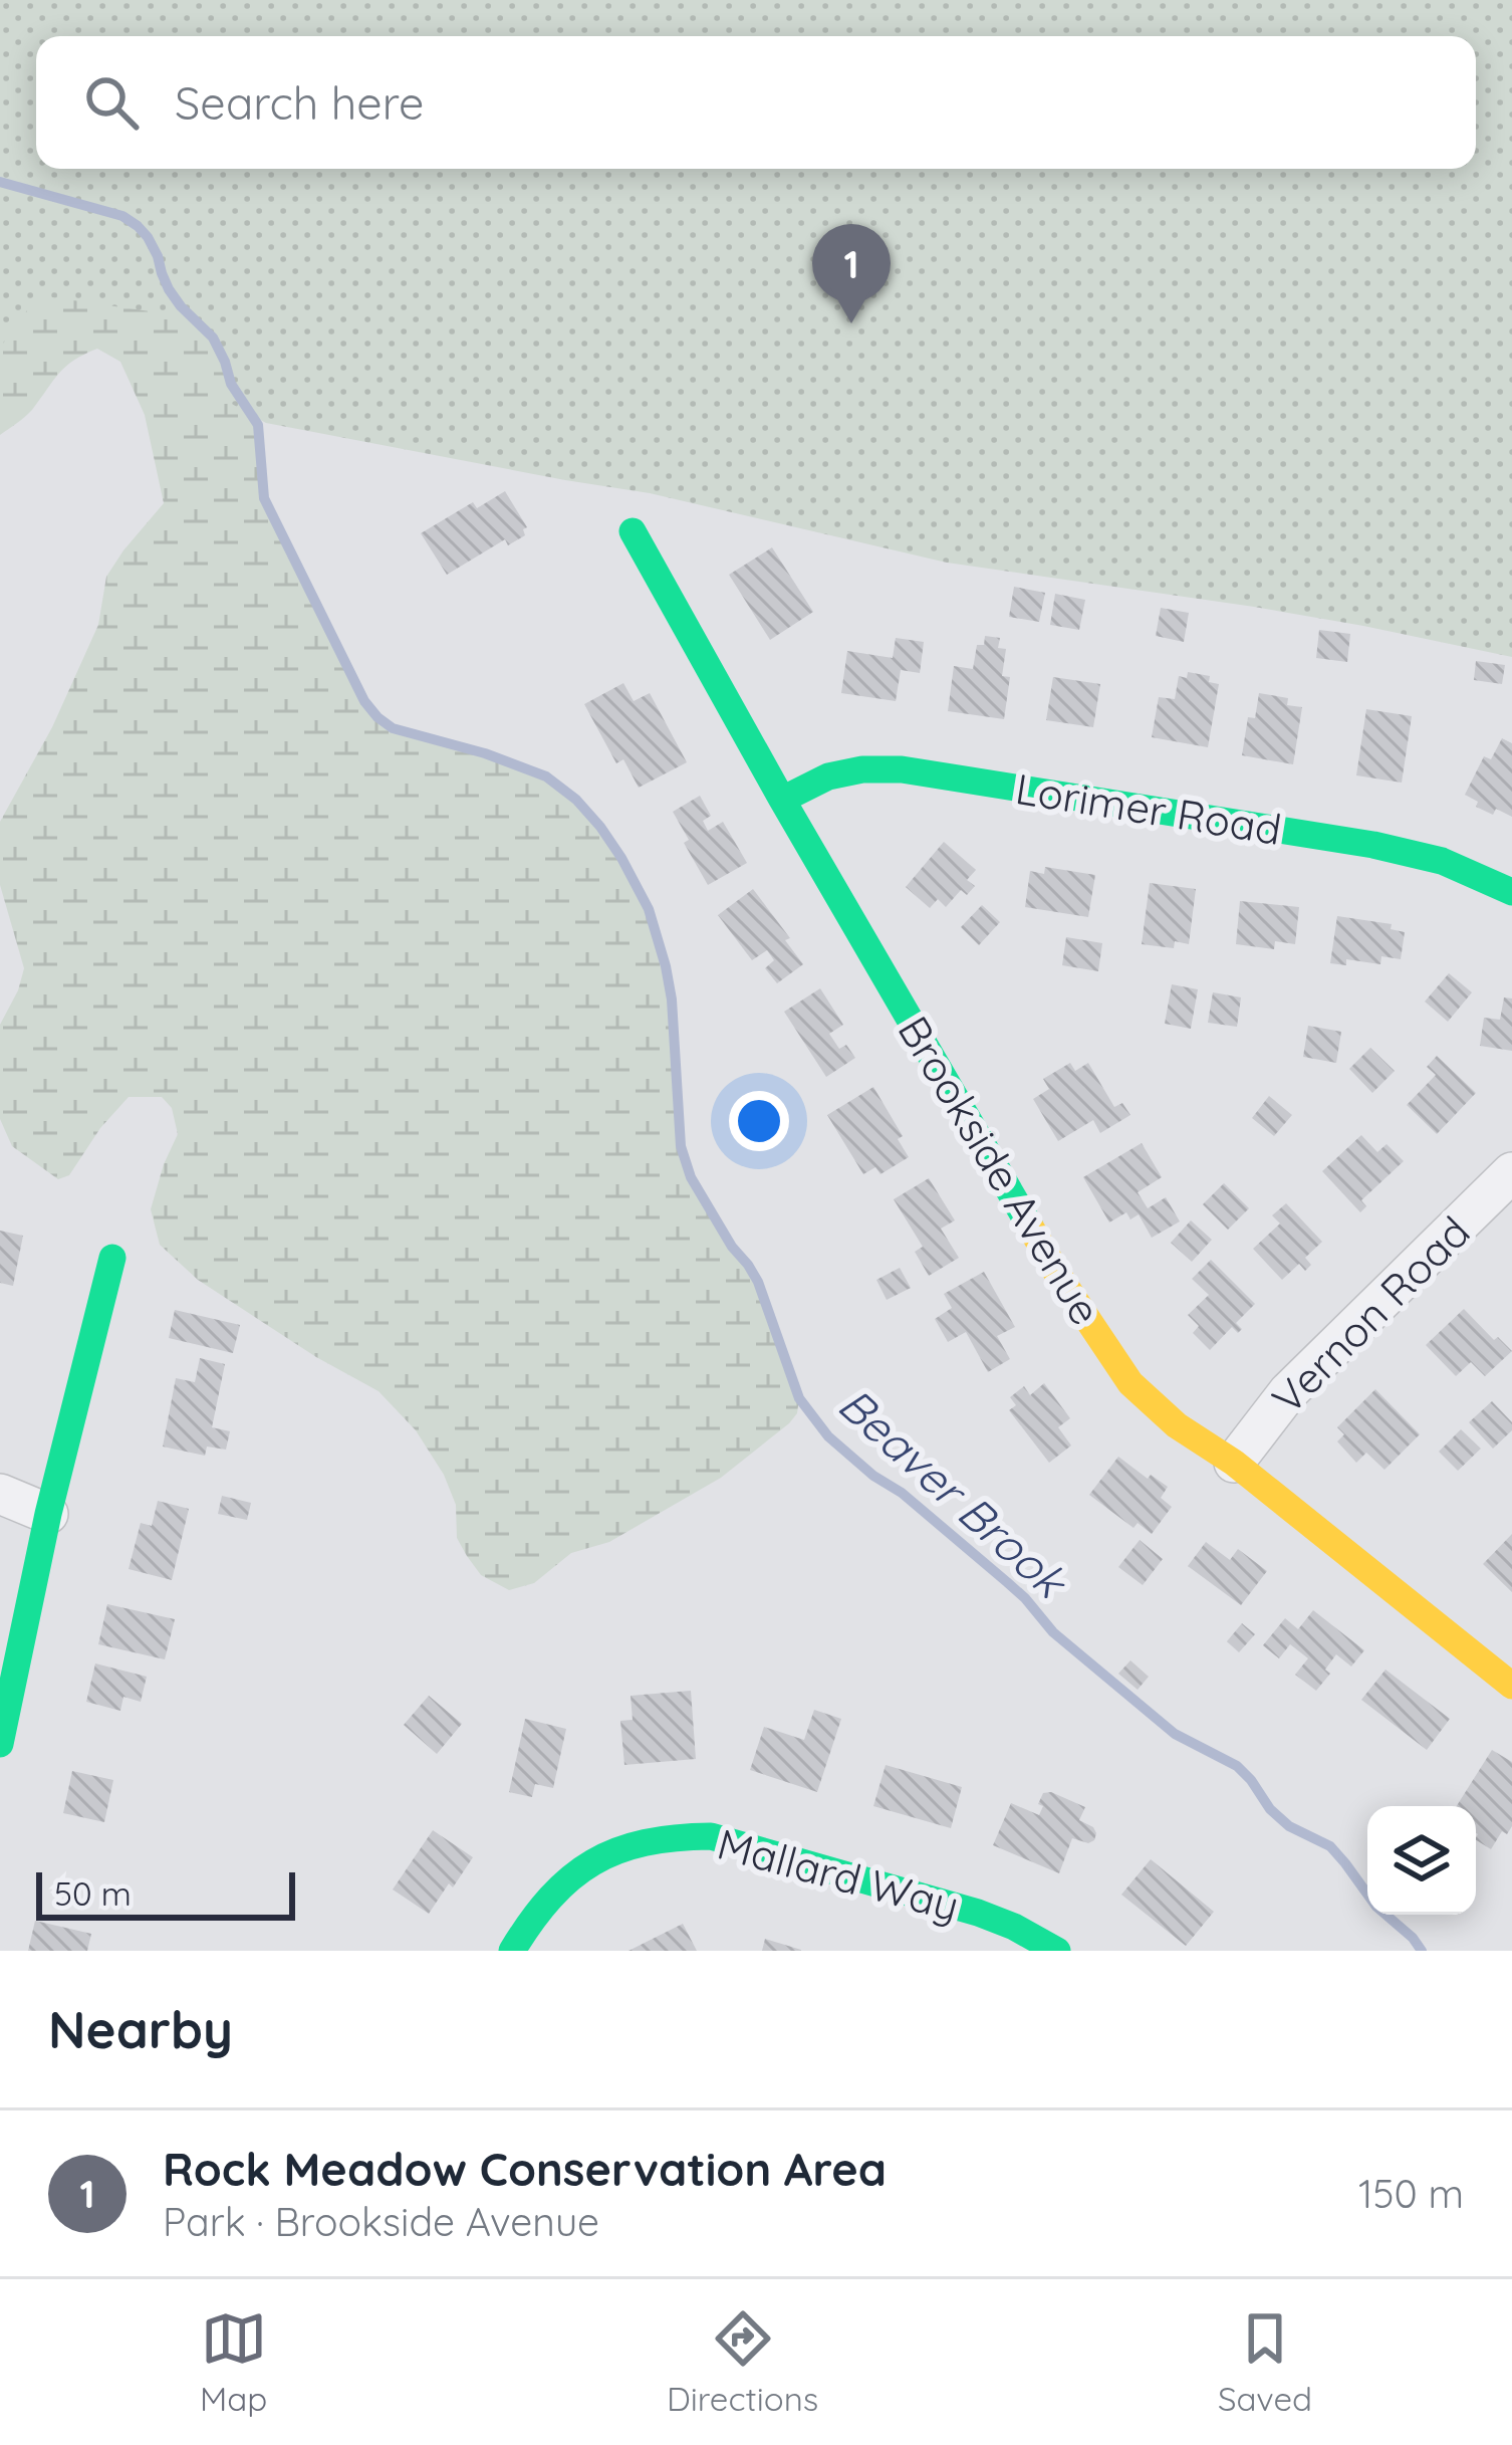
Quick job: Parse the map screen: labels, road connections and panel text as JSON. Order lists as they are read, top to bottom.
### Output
{
  "streets": {
    "street": [
      "Lorimer Road",
      "Brookside Avenue",
      "Vernon Road",
      "Mallard Way"
    ]
  },
  "crossings": [
    ["Lorimer Road", "Brookside Avenue"],
    ["Brookside Avenue", "Vernon Road"]
  ],
  "water": ["Beaver Brook"],
  "scale_bar": "50 m",
  "page": {
    "search": "Search here",
    "pins": "1",
    "scale": "50 m",
    "heading": "Nearby",
    "list": [
      {
        "mark": "1",
        "name": "Rock Meadow Conservation Area",
        "note": "Park · Brookside Avenue",
        "value": "150 m"
      }
    ],
    "nav": ["Map", "Directions", "Saved"]
  }
}
